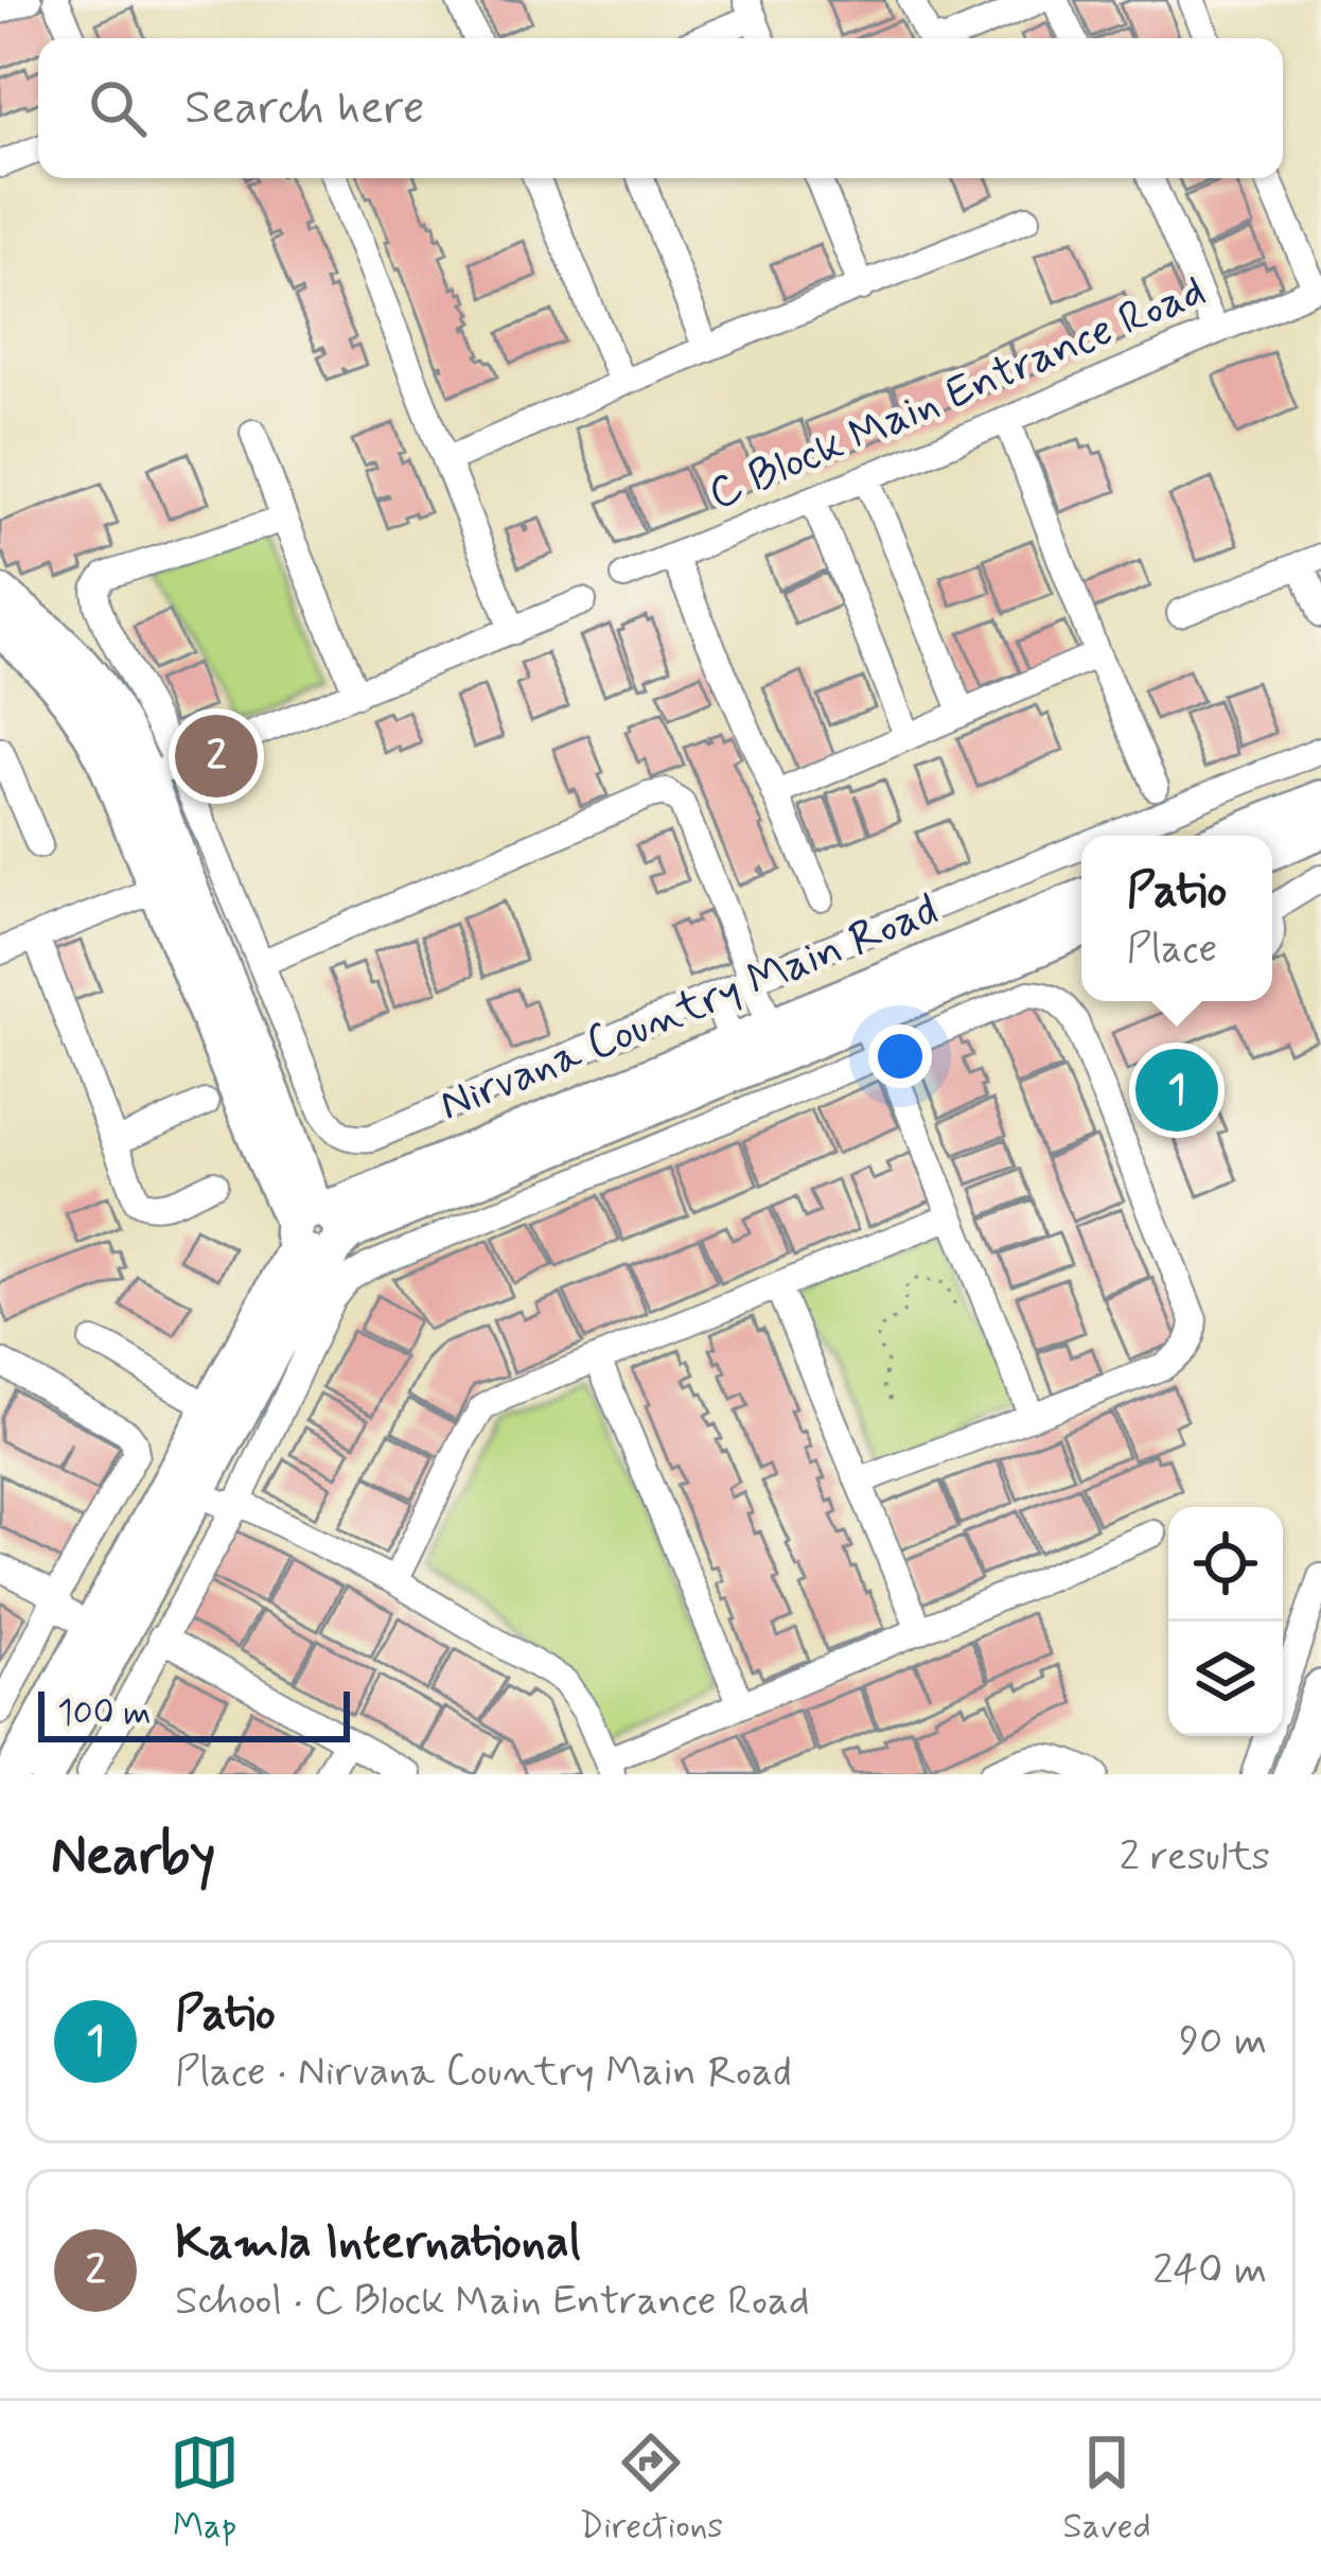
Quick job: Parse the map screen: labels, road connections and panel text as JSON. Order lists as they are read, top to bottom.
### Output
{
  "streets": {
    "street": ["C Block Main Entrance Road", "Nirvana Country Main Road"]
  },
  "scale_bar": "100 m",
  "page": {
    "search": "Search here",
    "pins": ["2", "1"],
    "popup": ["Patio", "Place"],
    "scale": "100 m",
    "heading": ["Nearby", "2 results"],
    "list": [
      {
        "mark": "1",
        "name": "Patio",
        "note": "Place · Nirvana Country Main Road",
        "value": "90 m"
      },
      {
        "mark": "2",
        "name": "Kamla International",
        "note": "School · C Block Main Entrance Road",
        "value": "240 m"
      }
    ],
    "nav": ["Map", "Directions", "Saved"]
  }
}
